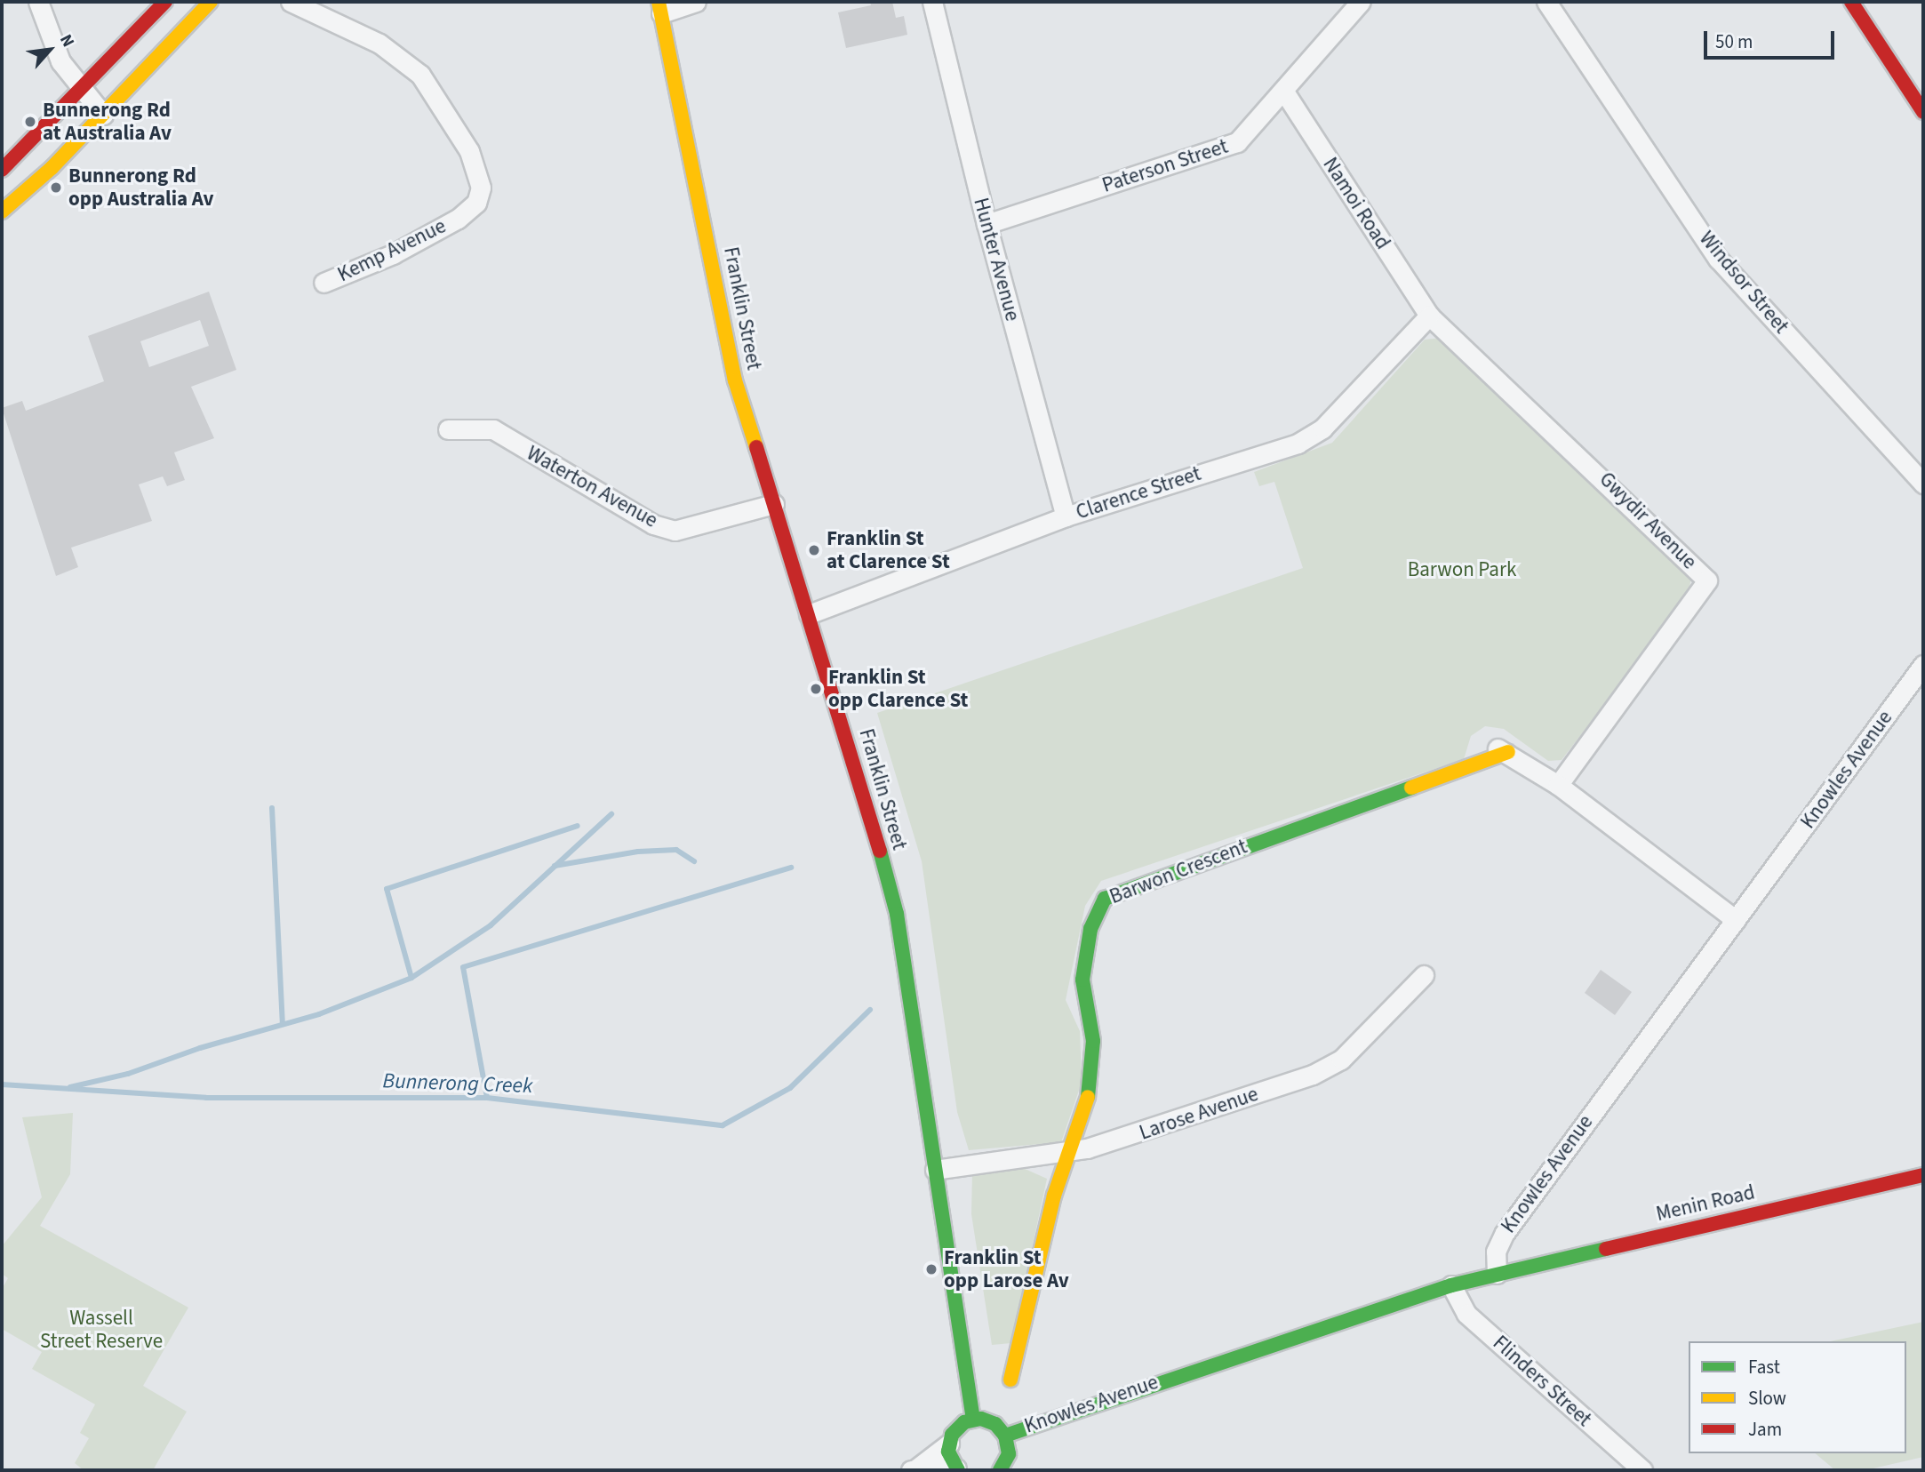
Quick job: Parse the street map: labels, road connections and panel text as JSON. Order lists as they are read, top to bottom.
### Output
{
  "streets": {
    "street": [
      "Paterson Street",
      "Namoi Road",
      "Kemp Avenue",
      "Hunter Avenue",
      "Windsor Street",
      "Franklin Street",
      "Waterton Avenue",
      "Clarence Street",
      "Gwydir Avenue",
      "Knowles Avenue",
      "Barwon Crescent",
      "Larose Avenue",
      "Menin Road",
      "Flinders Street"
    ]
  },
  "crossings": [
    ["Paterson Street", "Namoi Road"],
    ["Paterson Street", "Hunter Avenue"],
    ["Namoi Road", "Clarence Street"],
    ["Namoi Road", "Gwydir Avenue"],
    ["Hunter Avenue", "Clarence Street"],
    ["Franklin Street", "Waterton Avenue"],
    ["Franklin Street", "Clarence Street"],
    ["Franklin Street", "Larose Avenue"],
    ["Clarence Street", "Gwydir Avenue"],
    ["Gwydir Avenue", "Barwon Crescent"],
    ["Knowles Avenue", "Barwon Crescent"],
    ["Knowles Avenue", "Menin Road"],
    ["Knowles Avenue", "Flinders Street"],
    ["Barwon Crescent", "Larose Avenue"]
  ],
  "water": ["Bunnerong Creek"],
  "parks": ["Barwon Park", "Wassell Street Reserve"],
  "places": [
    "Bunnerong Rd at Australia Av",
    "Bunnerong Rd opp Australia Av",
    "Franklin St at Clarence St",
    "Franklin St opp Clarence St",
    "Franklin St opp Larose Av"
  ],
  "legend": ["Fast", "Slow", "Jam"],
  "scale_bar": "50 m",
  "north": "top right"
}
